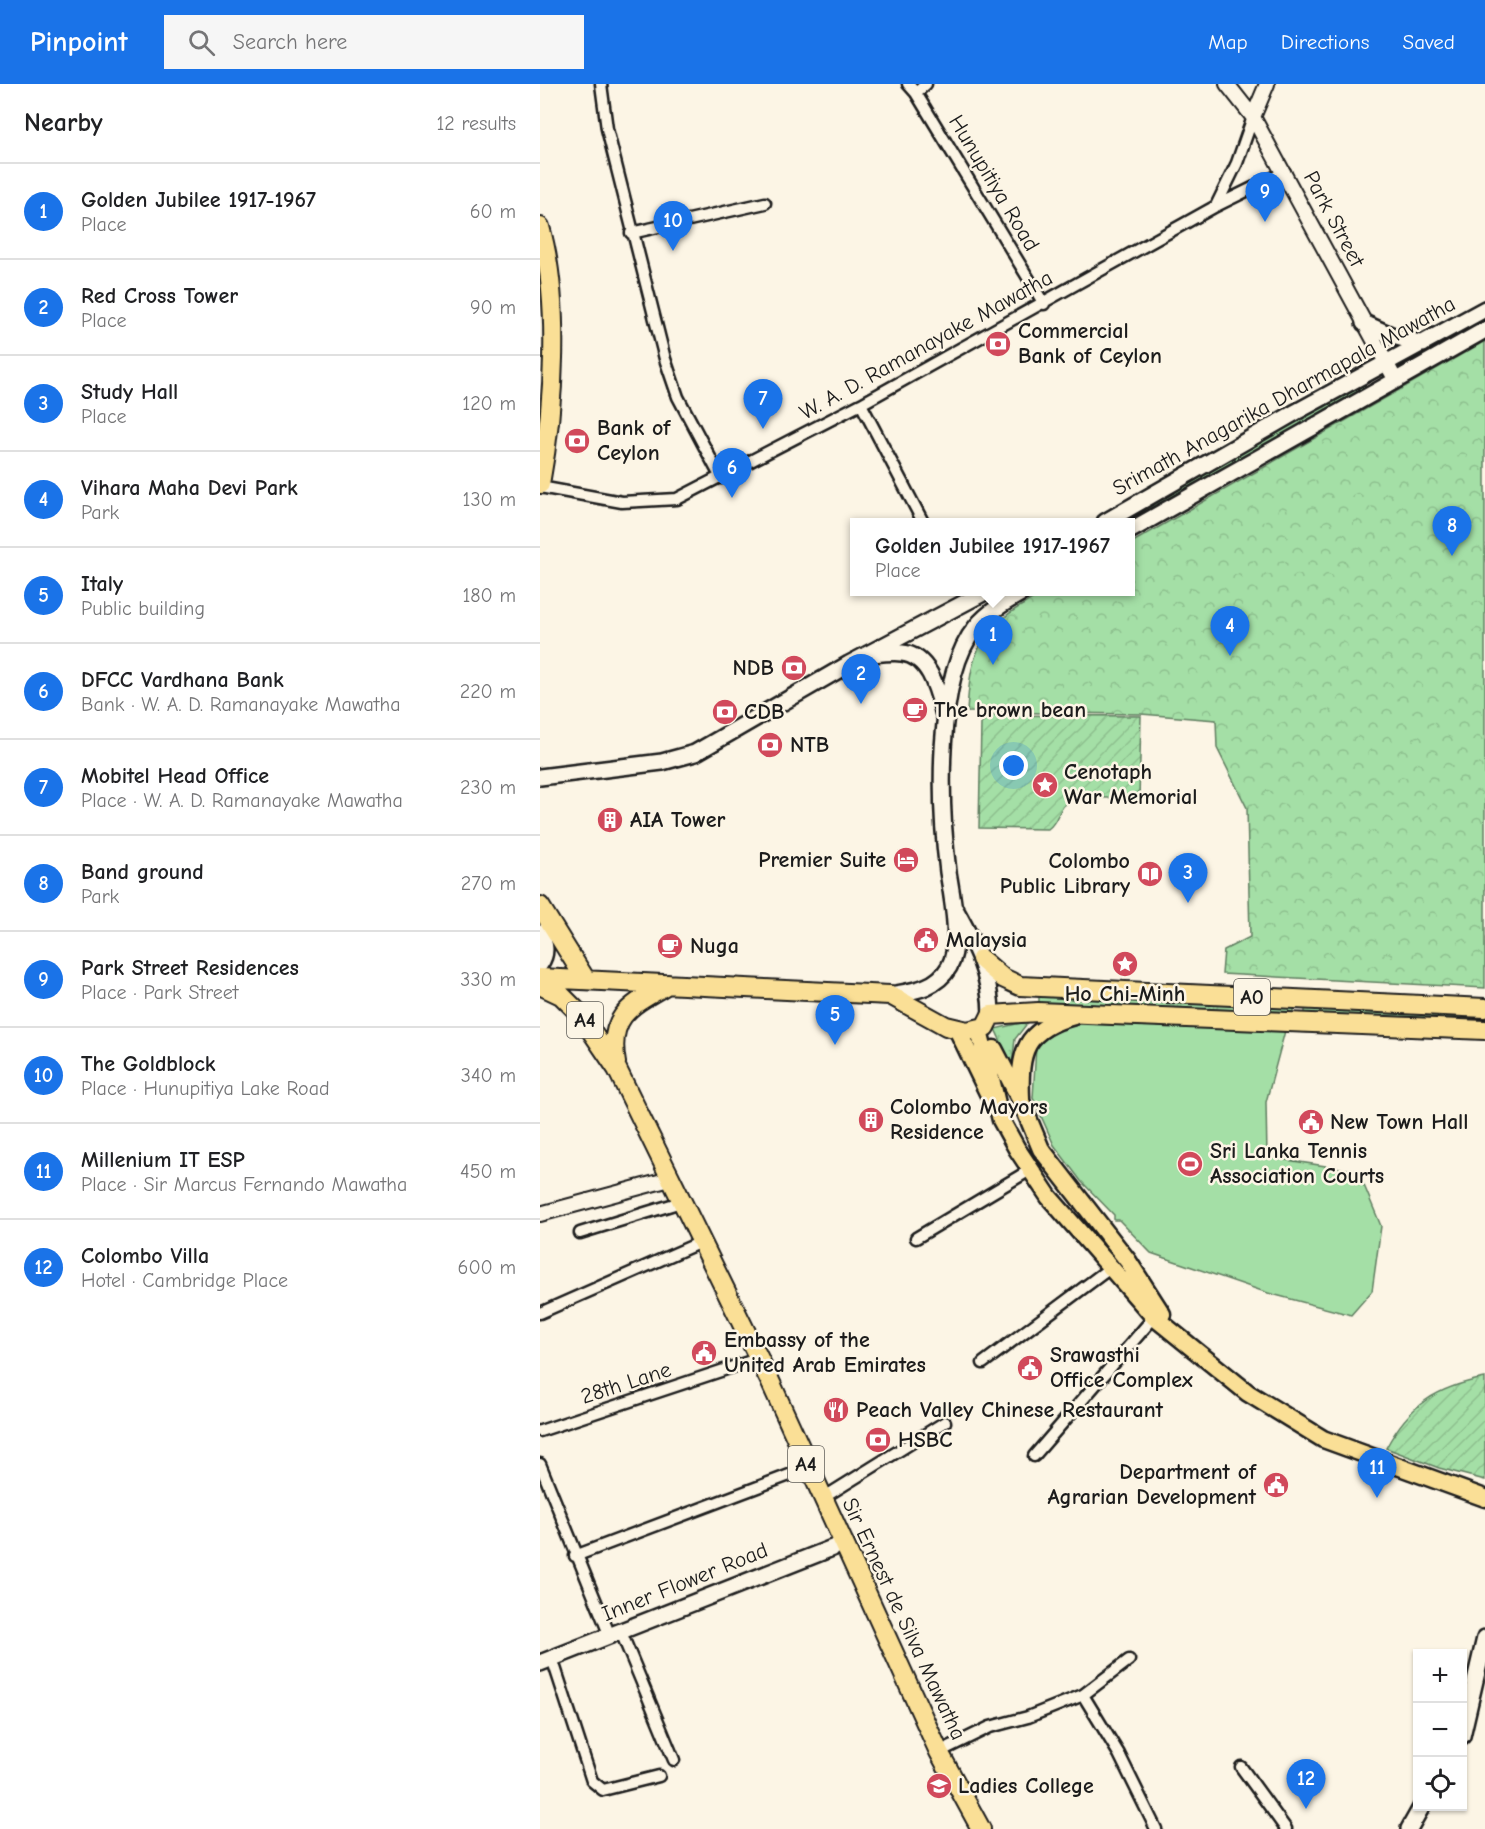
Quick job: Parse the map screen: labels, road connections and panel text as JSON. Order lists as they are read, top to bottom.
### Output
{
  "streets": {
    "highway": ["A0", "A4", "Sir Ernest de Silva Mawatha"],
    "main road": ["Srimath Anagarika Dharmapala Mawatha", "Inner Flower Road"],
    "street": [
      "Hunupitiya Road",
      "Park Street",
      "W. A. D. Ramanayake Mawatha",
      "28th Lane"
    ]
  },
  "crossings": [
    ["Hunupitiya Road", "W. A. D. Ramanayake Mawatha"],
    ["Park Street", "W. A. D. Ramanayake Mawatha"],
    ["Park Street", "Srimath Anagarika Dharmapala Mawatha"],
    ["A0", "A4"],
    ["A0", "Sir Ernest de Silva Mawatha"],
    ["28th Lane", "Sir Ernest de Silva Mawatha"],
    ["Inner Flower Road", "Sir Ernest de Silva Mawatha"]
  ],
  "places": {
    "bank": [
      "Commercial Bank of Ceylon",
      "Bank of Ceylon",
      "NDB",
      "CDB",
      "NTB",
      "HSBC"
    ],
    "cafe": ["The brown bean", "Nuga"],
    "place": ["Cenotaph War Memorial", "Ho Chi-Minh"],
    "building": ["AIA Tower", "Colombo Mayors Residence"],
    "hotel": ["Premier Suite"],
    "library": ["Colombo Public Library"],
    "public building": [
      "Malaysia",
      "New Town Hall",
      "Embassy of the United Arab Emirates",
      "Srawasthi Office Complex",
      "Department of Agrarian Development"
    ],
    "sports": ["Sri Lanka Tennis Association Courts"],
    "restaurant": ["Peach Valley Chinese Restaurant"],
    "school or university": ["Ladies College"]
  },
  "page": {
    "header": "Pinpoint",
    "search": "Search here",
    "nav": ["Map", "Directions", "Saved"],
    "heading": ["Nearby", "12 results"],
    "list": [
      {
        "mark": "1",
        "name": "Golden Jubilee 1917-1967",
        "note": "Place",
        "value": "60 m"
      },
      {
        "mark": "2",
        "name": "Red Cross Tower",
        "note": "Place",
        "value": "90 m"
      },
      {
        "mark": "3",
        "name": "Study Hall",
        "note": "Place",
        "value": "120 m"
      },
      {
        "mark": "4",
        "name": "Vihara Maha Devi Park",
        "note": "Park",
        "value": "130 m"
      },
      {
        "mark": "5",
        "name": "Italy",
        "note": "Public building",
        "value": "180 m"
      },
      {
        "mark": "6",
        "name": "DFCC Vardhana Bank",
        "note": "Bank · W. A. D. Ramanayake Mawatha",
        "value": "220 m"
      },
      {
        "mark": "7",
        "name": "Mobitel Head Office",
        "note": "Place · W. A. D. Ramanayake Mawatha",
        "value": "230 m"
      },
      {
        "mark": "8",
        "name": "Band ground",
        "note": "Park",
        "value": "270 m"
      },
      {
        "mark": "9",
        "name": "Park Street Residences",
        "note": "Place · Park Street",
        "value": "330 m"
      },
      {
        "mark": "10",
        "name": "The Goldblock",
        "note": "Place · Hunupitiya Lake Road",
        "value": "340 m"
      },
      {
        "mark": "11",
        "name": "Millenium IT ESP",
        "note": "Place · Sir Marcus Fernando Mawatha",
        "value": "450 m"
      },
      {
        "mark": "12",
        "name": "Colombo Villa",
        "note": "Hotel · Cambridge Place",
        "value": "600 m"
      }
    ],
    "pins": [
      "9",
      "10",
      "7",
      "6",
      "8",
      "4",
      "1",
      "2",
      "3",
      "5",
      "11",
      "12"
    ],
    "popup": ["Golden Jubilee 1917-1967", "Place"],
    "map_buttons": ["+", "−"]
  }
}
